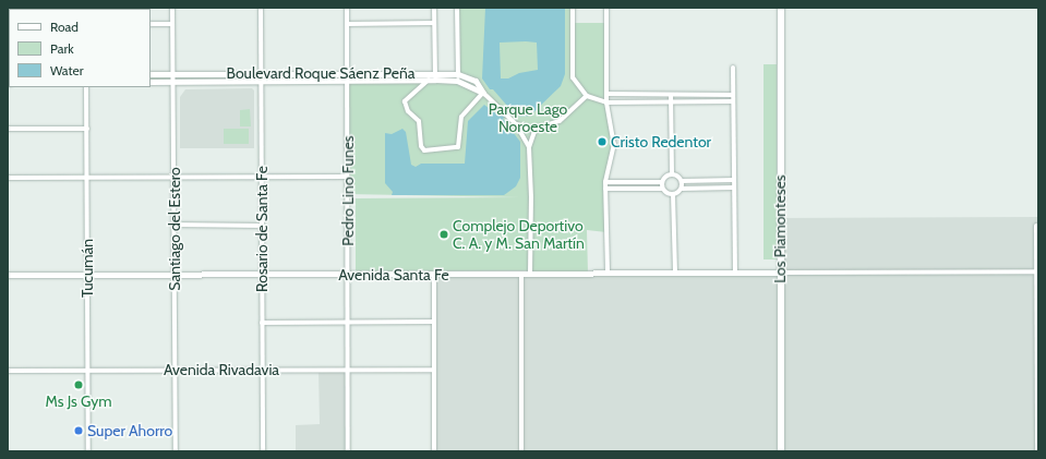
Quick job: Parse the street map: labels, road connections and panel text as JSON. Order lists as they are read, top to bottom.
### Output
{
  "streets": {
    "main road": ["Los Piamonteses"],
    "street": [
      "Boulevard Roque Sáenz Peña",
      "Pedro Lino Funes",
      "Santiago del Estero",
      "Rosario de Santa Fe",
      "Tucumán",
      "Avenida Santa Fe",
      "Avenida Rivadavia"
    ]
  },
  "crossings": [
    ["Boulevard Roque Sáenz Peña", "Pedro Lino Funes"],
    ["Boulevard Roque Sáenz Peña", "Santiago del Estero"],
    ["Boulevard Roque Sáenz Peña", "Rosario de Santa Fe"],
    ["Pedro Lino Funes", "Avenida Santa Fe"],
    ["Pedro Lino Funes", "Avenida Rivadavia"],
    ["Santiago del Estero", "Avenida Santa Fe"],
    ["Santiago del Estero", "Avenida Rivadavia"],
    ["Rosario de Santa Fe", "Avenida Santa Fe"],
    ["Rosario de Santa Fe", "Avenida Rivadavia"],
    ["Los Piamonteses", "Avenida Santa Fe"],
    ["Tucumán", "Avenida Santa Fe"],
    ["Tucumán", "Avenida Rivadavia"]
  ],
  "parks": ["Parque Lago Noroeste"],
  "places": [
    "Cristo Redentor",
    "Complejo Deportivo C. A. y M. San Martín",
    "Ms Js Gym",
    "Super Ahorro"
  ],
  "legend": ["Road", "Park", "Water"]
}
